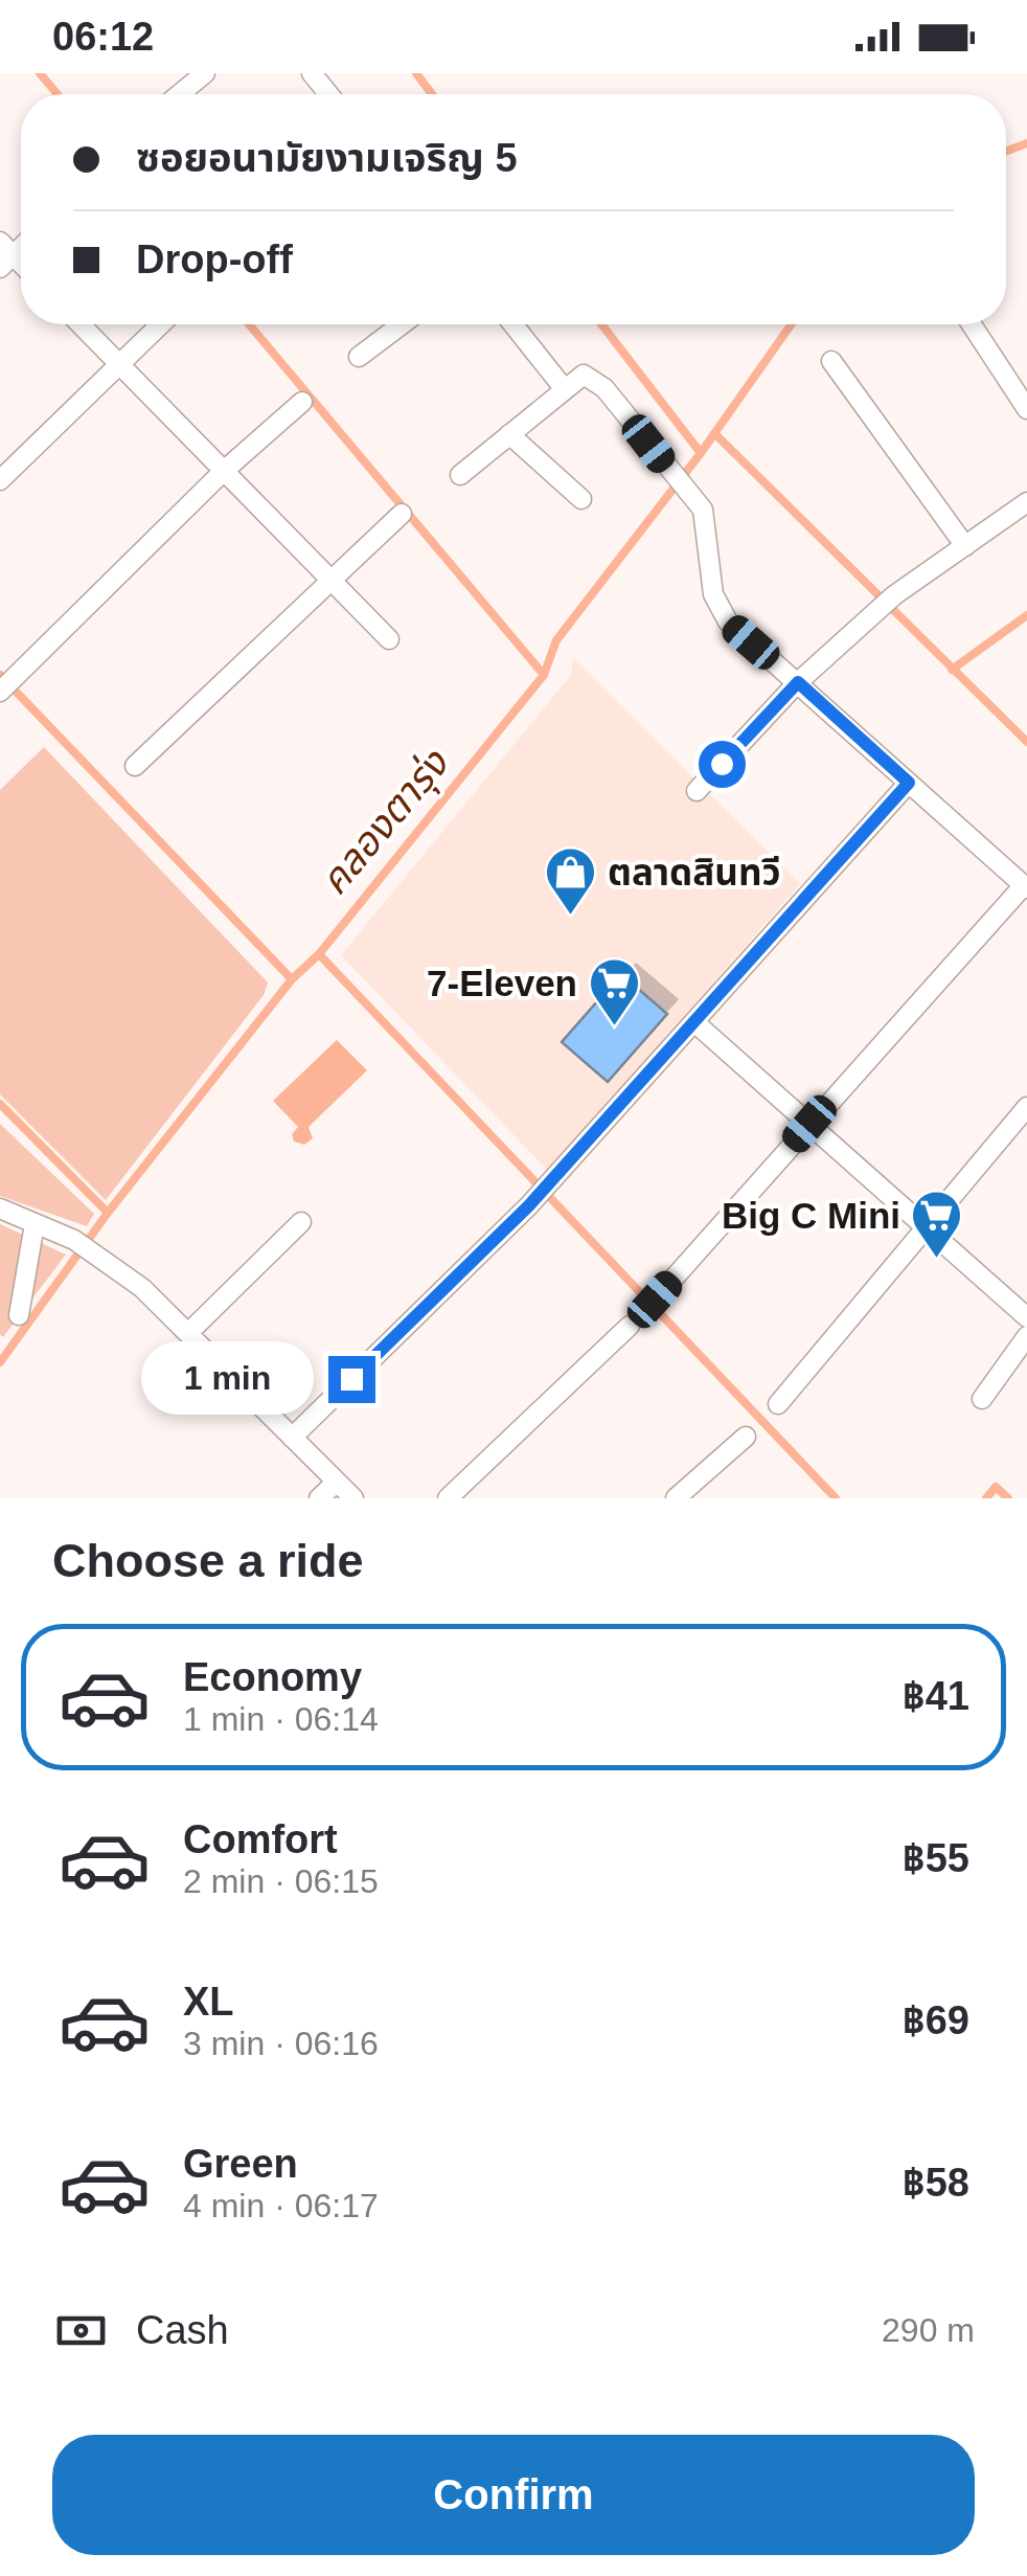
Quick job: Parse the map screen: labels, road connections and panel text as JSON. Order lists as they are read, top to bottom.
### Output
{
  "water": ["คลองตารุ่ง"],
  "places": {
    "shop": ["ตลาดสินทวี"],
    "supermarket": ["7-Eleven", "Big C Mini"]
  },
  "page": {
    "status": "06:12",
    "banner": ["ซอยอนามัยงามเจริญ 5", "Drop-off"],
    "bubble": "1 min",
    "heading": "Choose a ride",
    "list": [
      {
        "name": "Economy",
        "note": "1 min · 06:14",
        "value": "฿41"
      },
      {
        "name": "Comfort",
        "note": "2 min · 06:15",
        "value": "฿55"
      },
      {
        "name": "XL",
        "note": "3 min · 06:16",
        "value": "฿69"
      },
      {
        "name": "Green",
        "note": "4 min · 06:17",
        "value": "฿58"
      }
    ],
    "pay": ["Cash", "290 m"],
    "buttons": "Confirm"
  }
}
